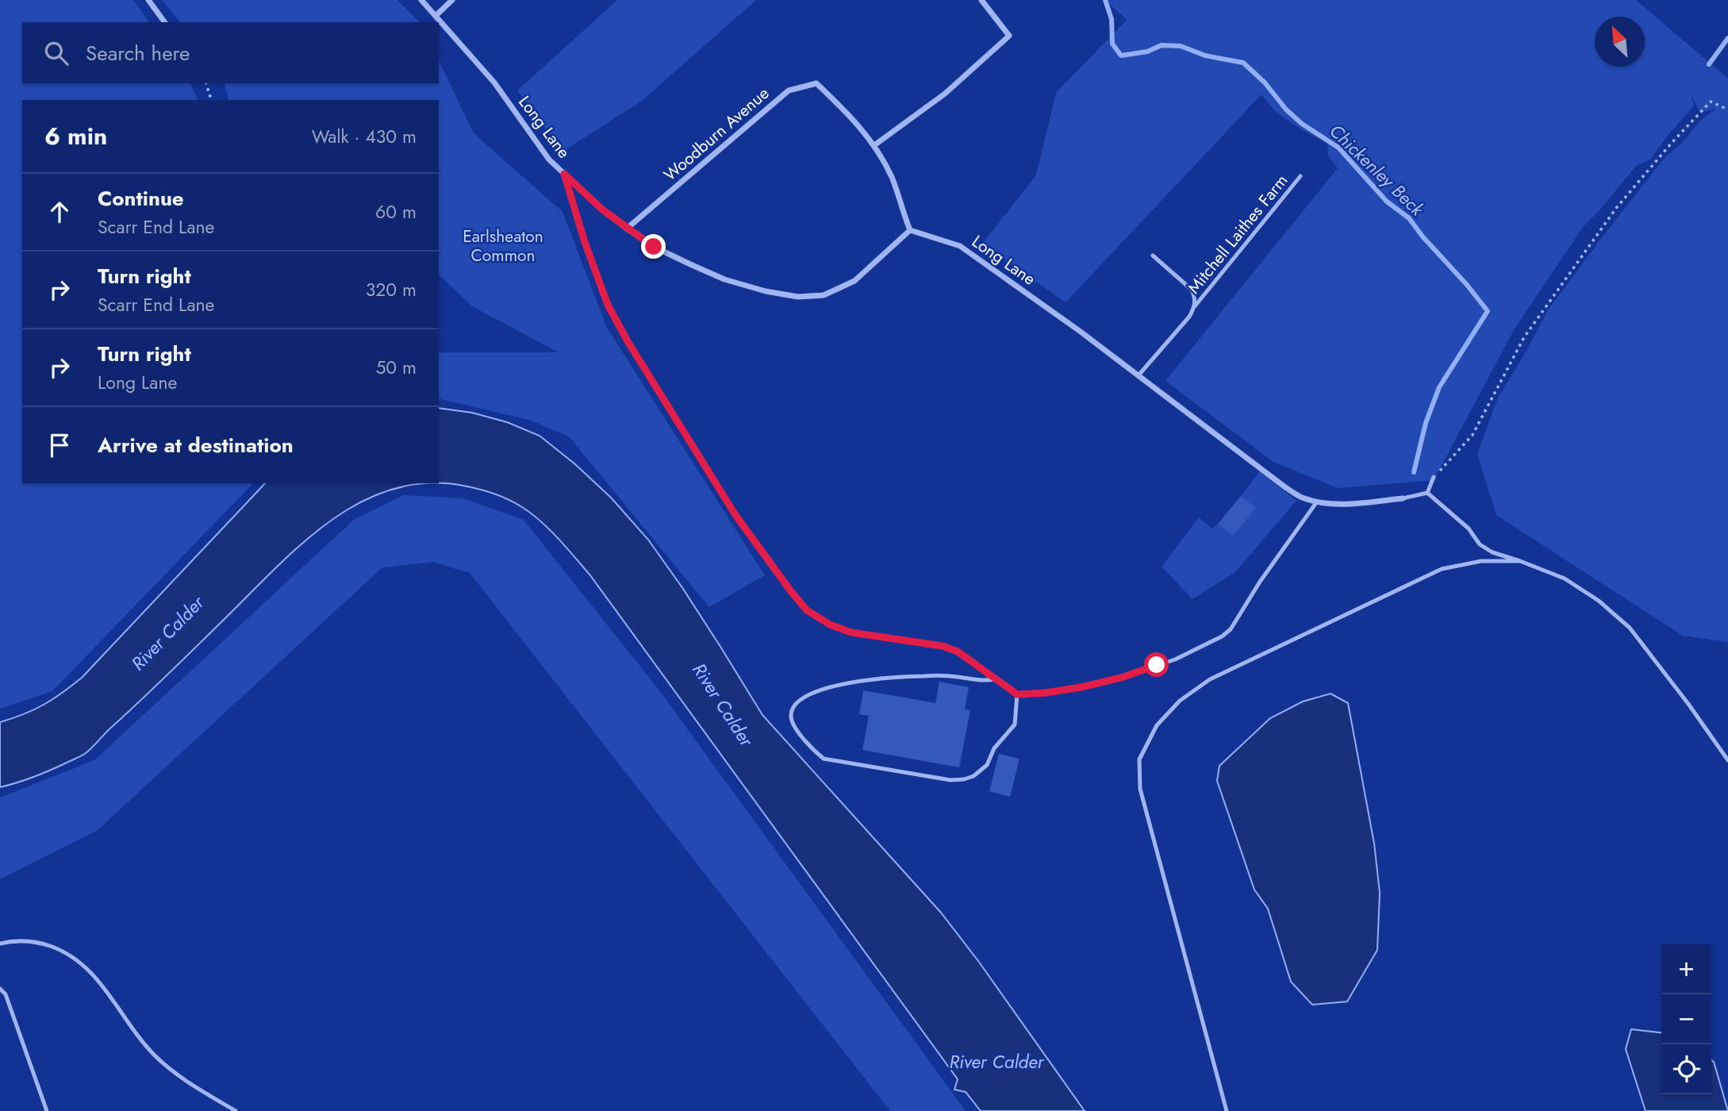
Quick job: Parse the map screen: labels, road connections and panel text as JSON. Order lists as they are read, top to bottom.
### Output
{
  "streets": {
    "street": ["Long Lane", "Woodburn Avenue"],
    "lane": ["Mitchell Laithes Farm"]
  },
  "crossings": [
    ["Long Lane", "Woodburn Avenue"],
    ["Long Lane", "Mitchell Laithes Farm"]
  ],
  "water": ["Chickenley Beck", "River Calder"],
  "parks": ["Earlsheaton Common"],
  "north": "top left",
  "page": {
    "search": "Search here",
    "heading": ["6 min", "Walk · 430 m"],
    "list": [
      ["Continue", "Scarr End Lane", "60 m"],
      ["Turn right", "Scarr End Lane", "320 m"],
      ["Turn right", "Long Lane", "50 m"],
      "Arrive at destination"
    ],
    "map_buttons": ["+", "−"]
  }
}
